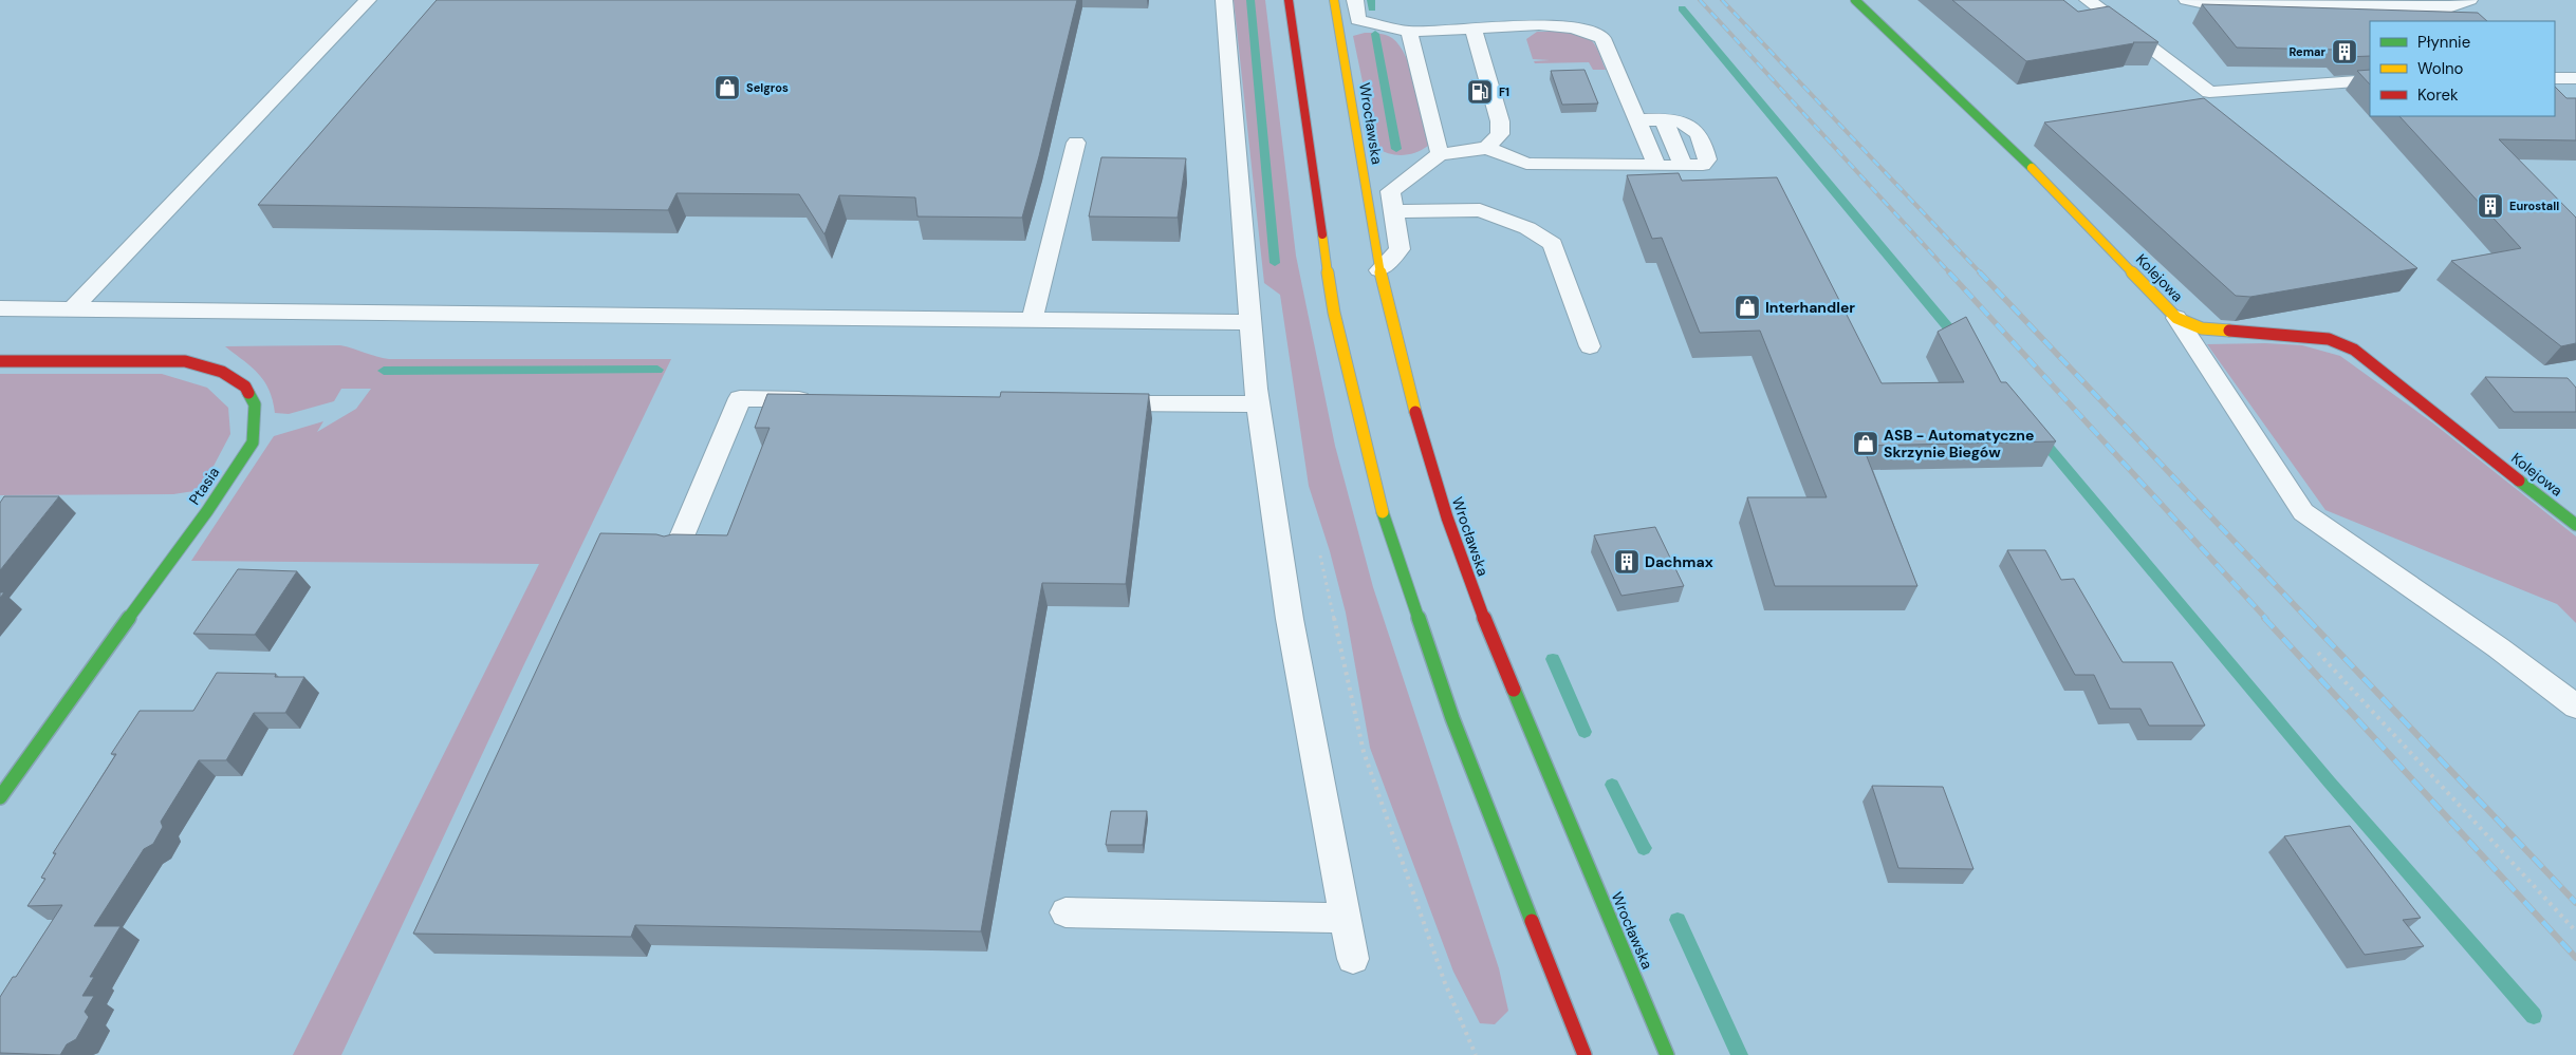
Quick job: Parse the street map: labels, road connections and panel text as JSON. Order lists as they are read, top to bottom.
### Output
{
  "streets": {
    "main road": ["Wrocławska", "Kolejowa", "Ptasia"]
  },
  "places": {
    "building": ["Remar", "Eurostall", "Dachmax"],
    "shop": ["Selgros", "Interhandler", "ASB - Automatyczne Skrzynie Biegów"],
    "fuel station": ["F1"]
  },
  "legend": ["Płynnie", "Wolno", "Korek"]
}
